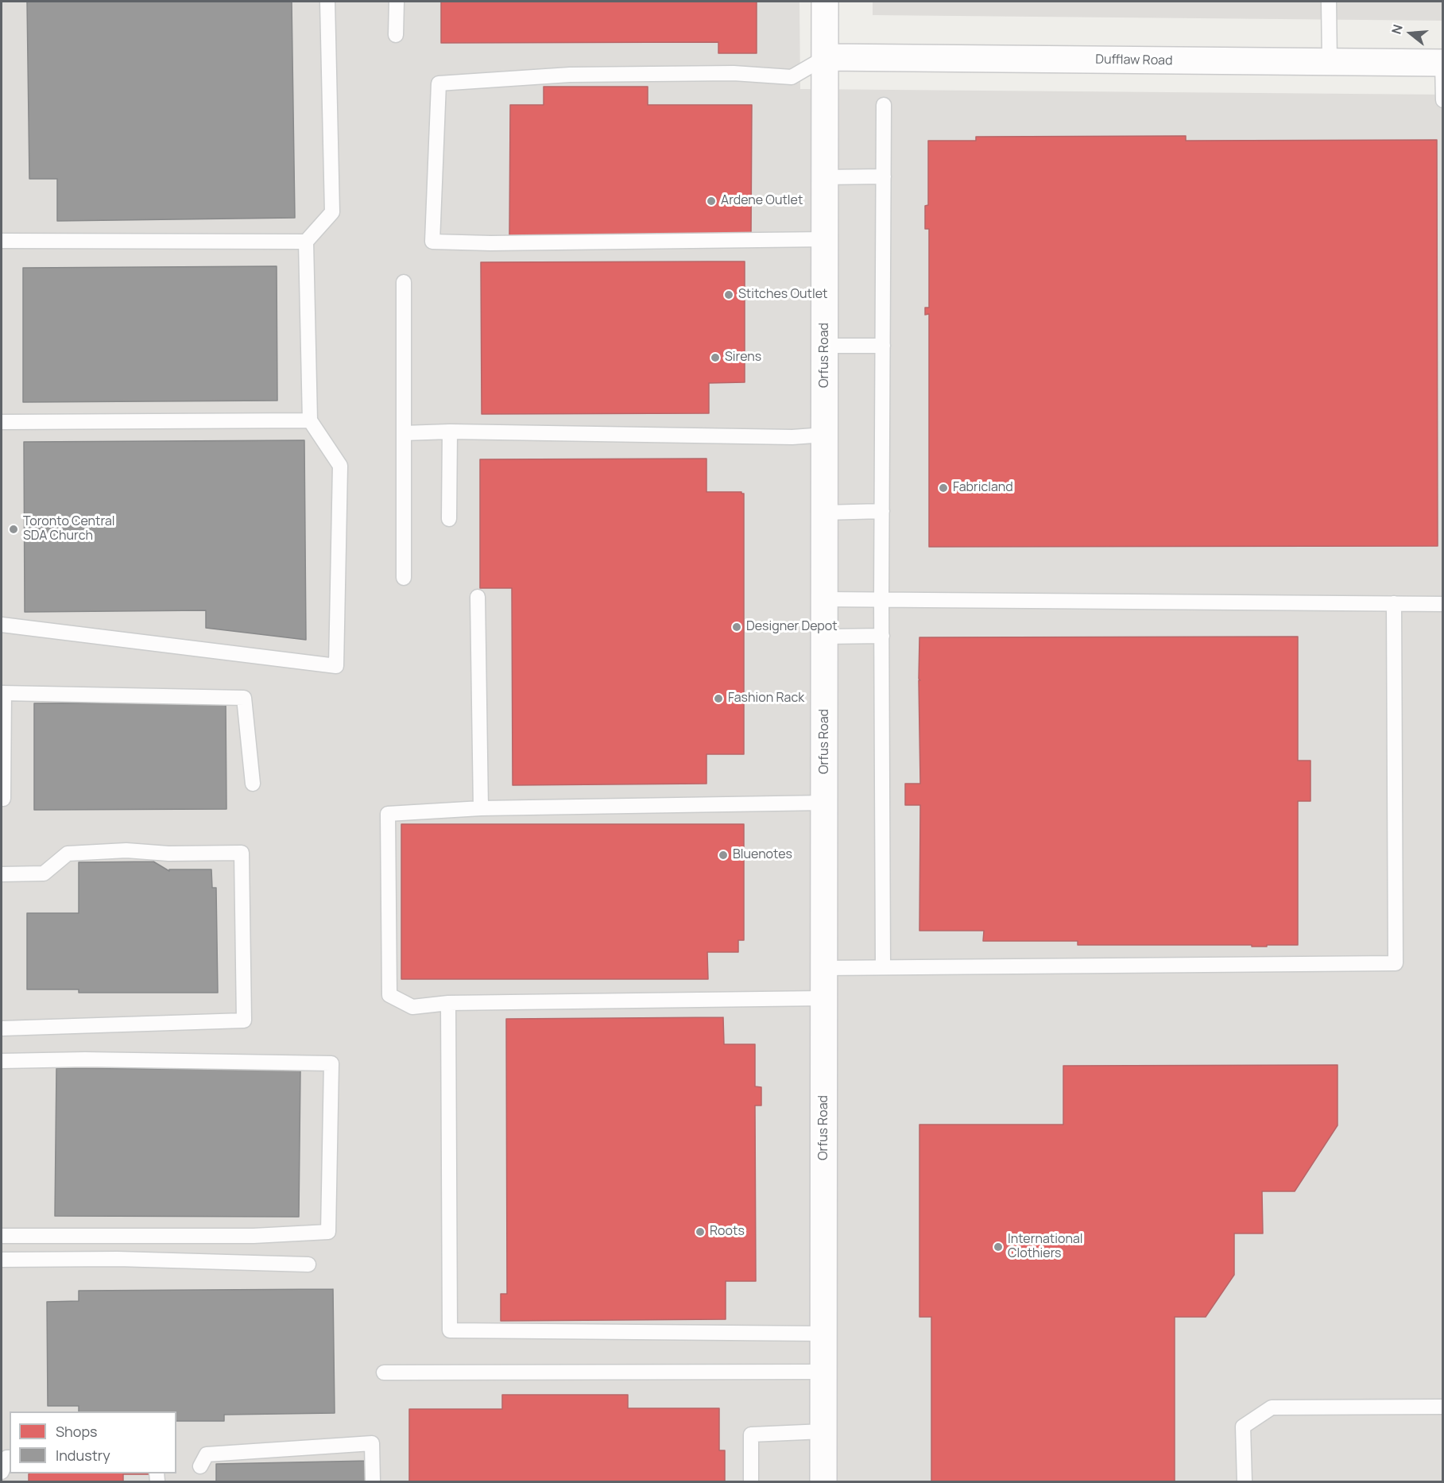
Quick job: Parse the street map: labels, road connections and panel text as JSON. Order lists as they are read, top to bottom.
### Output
{
  "streets": {
    "street": ["Dufflaw Road", "Orfus Road"]
  },
  "crossings": [
    ["Dufflaw Road", "Orfus Road"]
  ],
  "places": [
    "Ardene Outlet",
    "Stitches Outlet",
    "Sirens",
    "Fabricland",
    "Toronto Central SDA Church",
    "Designer Depot",
    "Fashion Rack",
    "Bluenotes",
    "Roots",
    "International Clothiers"
  ],
  "legend": ["Shops", "Industry"],
  "north": "left"
}
